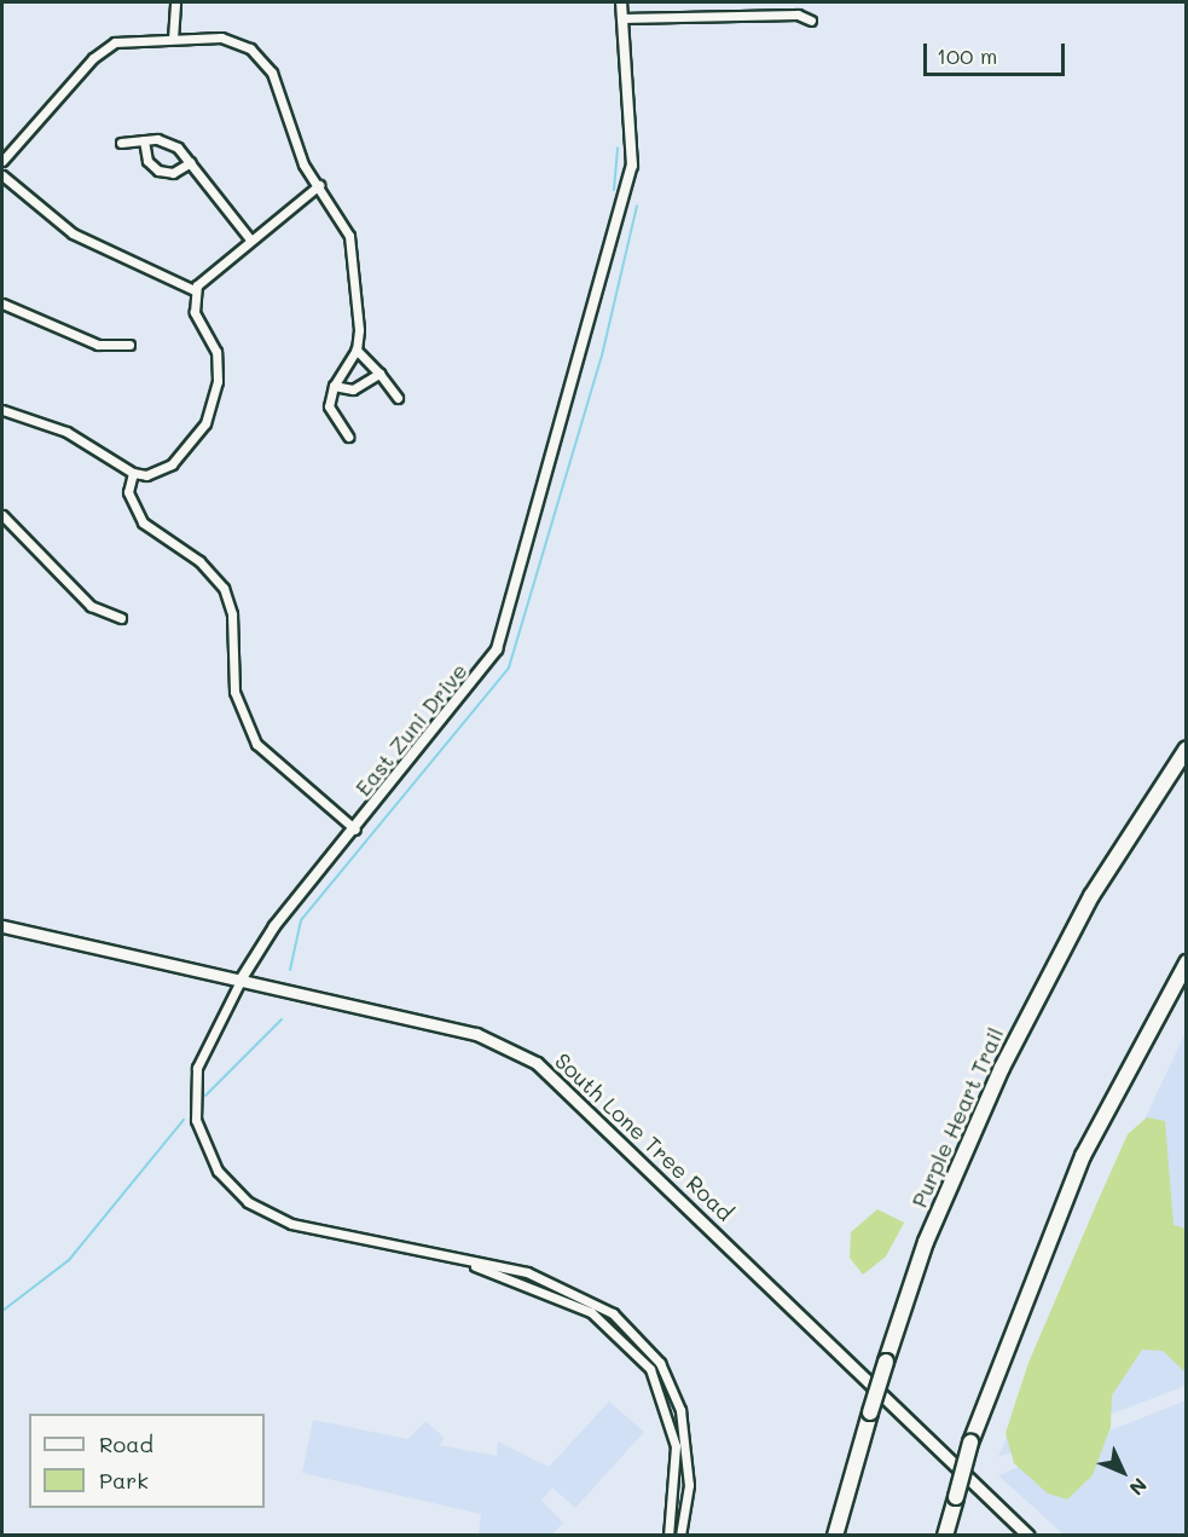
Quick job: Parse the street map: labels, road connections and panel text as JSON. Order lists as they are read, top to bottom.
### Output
{
  "streets": {
    "highway": ["Purple Heart Trail"],
    "main road": ["South Lone Tree Road"],
    "street": ["East Zuni Drive"]
  },
  "crossings": [
    ["East Zuni Drive", "South Lone Tree Road"]
  ],
  "legend": ["Road", "Park"],
  "scale_bar": "100 m",
  "north": "bottom right"
}
